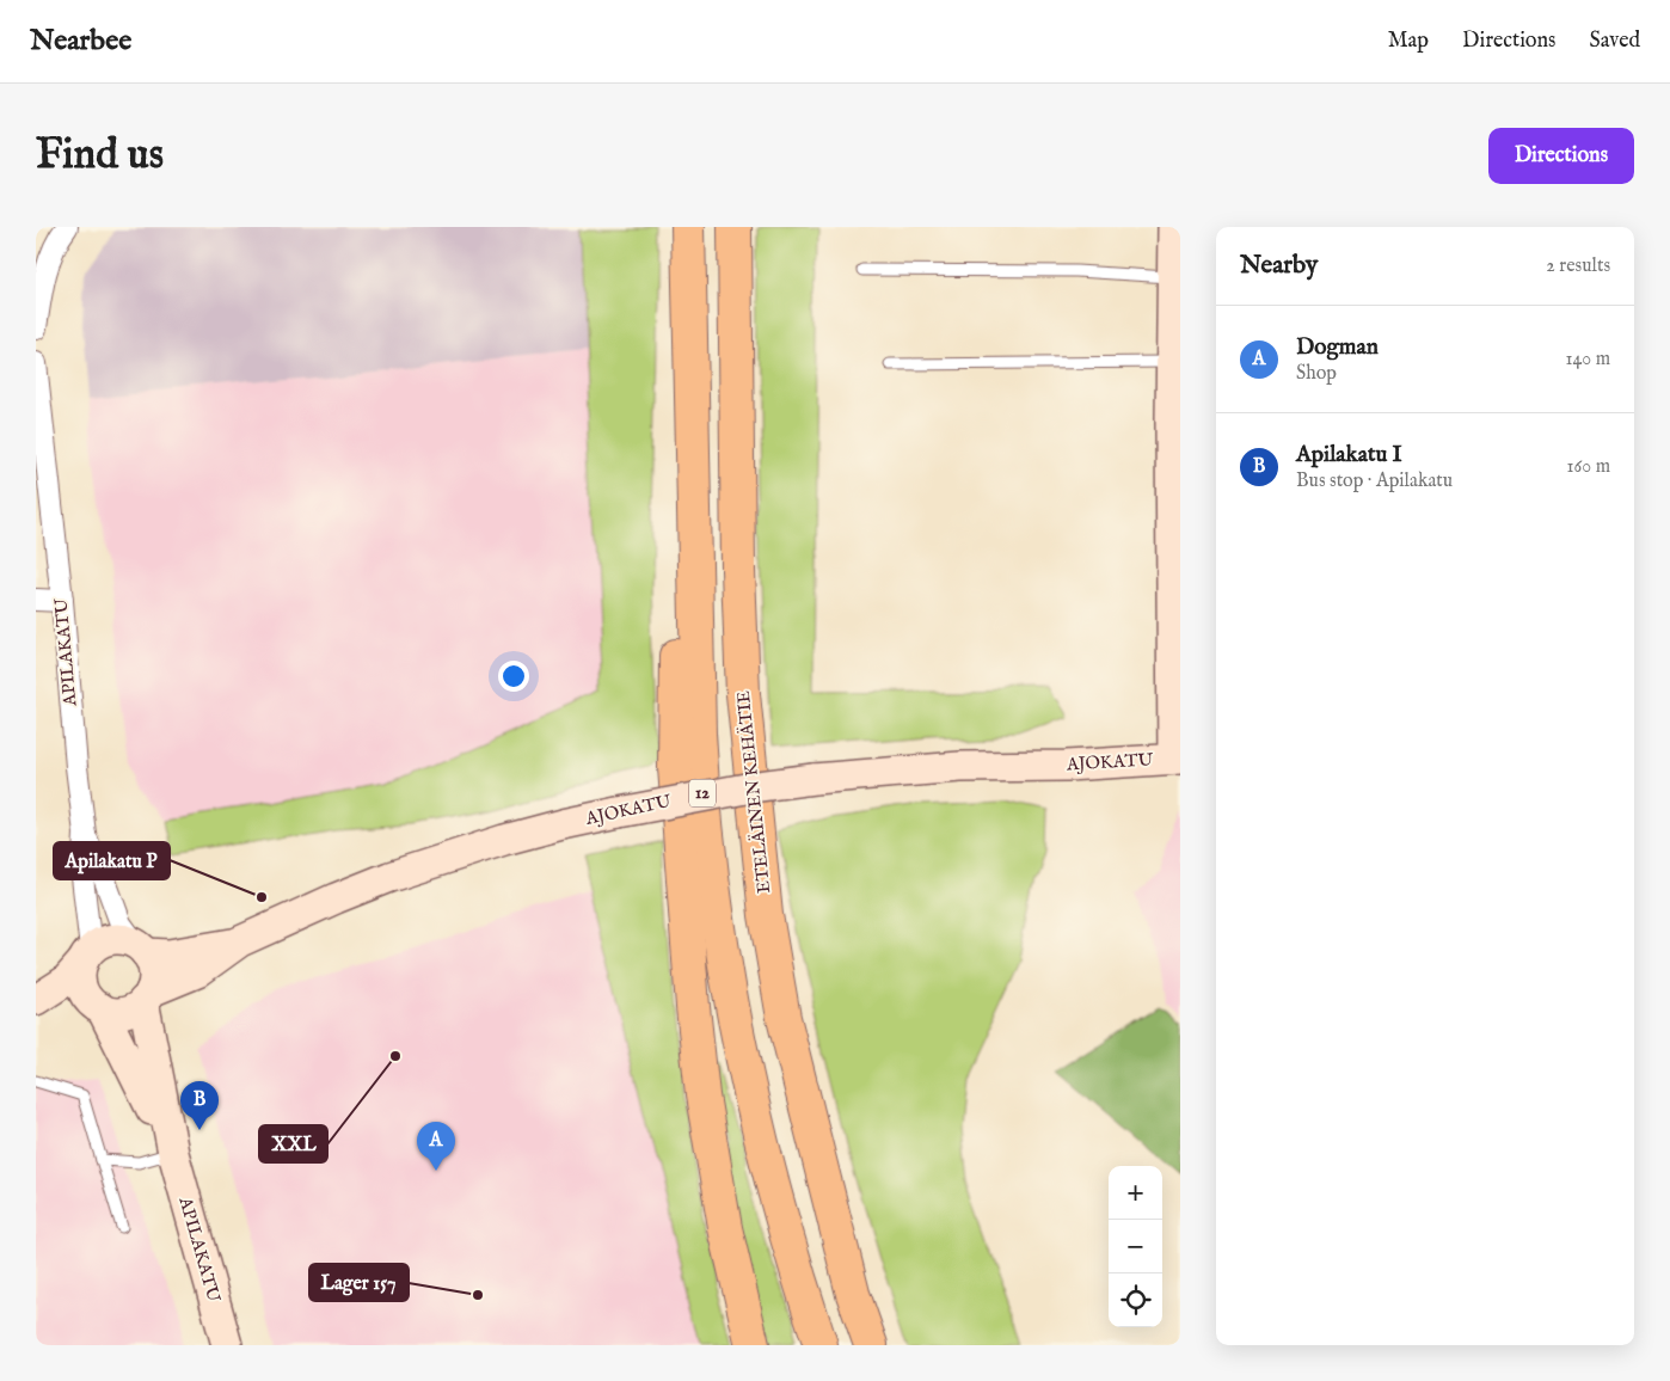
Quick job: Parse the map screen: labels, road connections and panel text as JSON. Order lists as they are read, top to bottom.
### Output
{
  "streets": {
    "highway": ["ETELÄINEN KEHÄTIE", "12"],
    "street": ["APILAKATU", "AJOKATU"]
  },
  "crossings": [
    ["APILAKATU", "AJOKATU"]
  ],
  "places": ["Apilakatu P", "XXL", "Lager 157"],
  "page": {
    "header": "Nearbee",
    "nav": ["Map", "Directions", "Saved"],
    "buttons": "Directions",
    "title": "Find us",
    "heading": ["Nearby", "2 results"],
    "list": [
      {
        "mark": "A",
        "name": "Dogman",
        "note": "Shop",
        "value": "140 m"
      },
      {
        "mark": "B",
        "name": "Apilakatu I",
        "note": "Bus stop · Apilakatu",
        "value": "160 m"
      }
    ],
    "pins": ["B", "A"],
    "map_buttons": ["+", "−"]
  }
}
